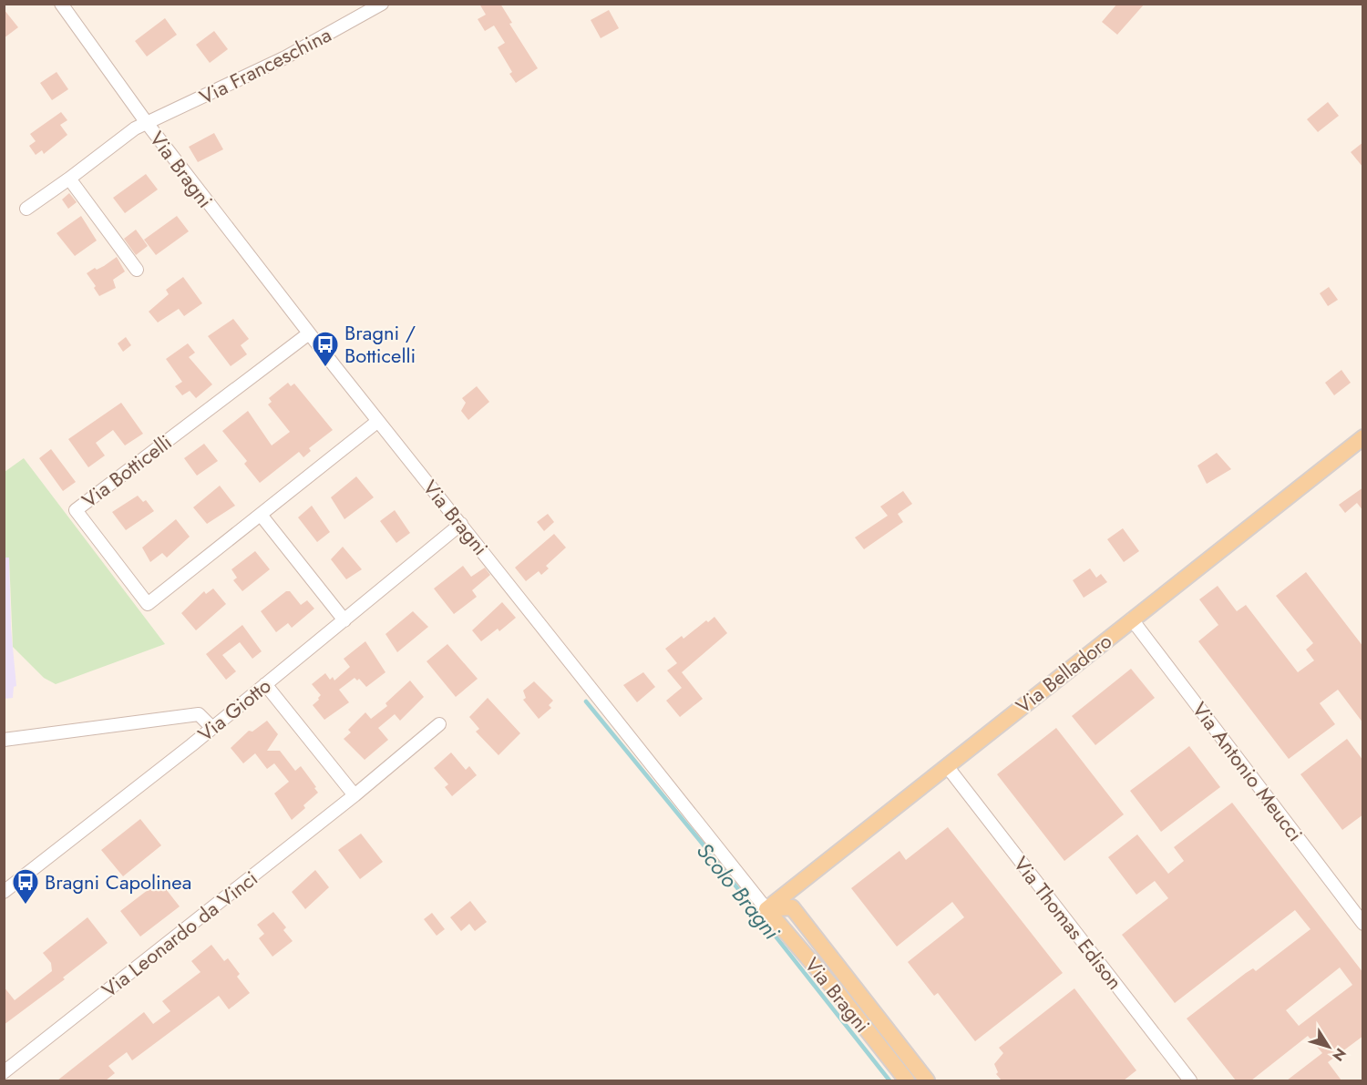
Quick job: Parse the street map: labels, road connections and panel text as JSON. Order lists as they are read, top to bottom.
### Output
{
  "streets": {
    "main road": ["Via Bragni", "Via Belladoro"],
    "street": [
      "Via Franceschina",
      "Via Botticelli",
      "Via Giotto",
      "Via Antonio Meucci",
      "Via Thomas Edison",
      "Via Leonardo da Vinci"
    ]
  },
  "crossings": [
    ["Via Franceschina", "Via Bragni"],
    ["Via Bragni", "Via Botticelli"],
    ["Via Bragni", "Via Belladoro"],
    ["Via Bragni", "Via Giotto"],
    ["Via Belladoro", "Via Antonio Meucci"],
    ["Via Belladoro", "Via Thomas Edison"]
  ],
  "water": ["Scolo Bragni"],
  "places": {
    "bus stop": ["Bragni / Botticelli", "Bragni Capolinea"]
  },
  "north": "bottom right"
}
